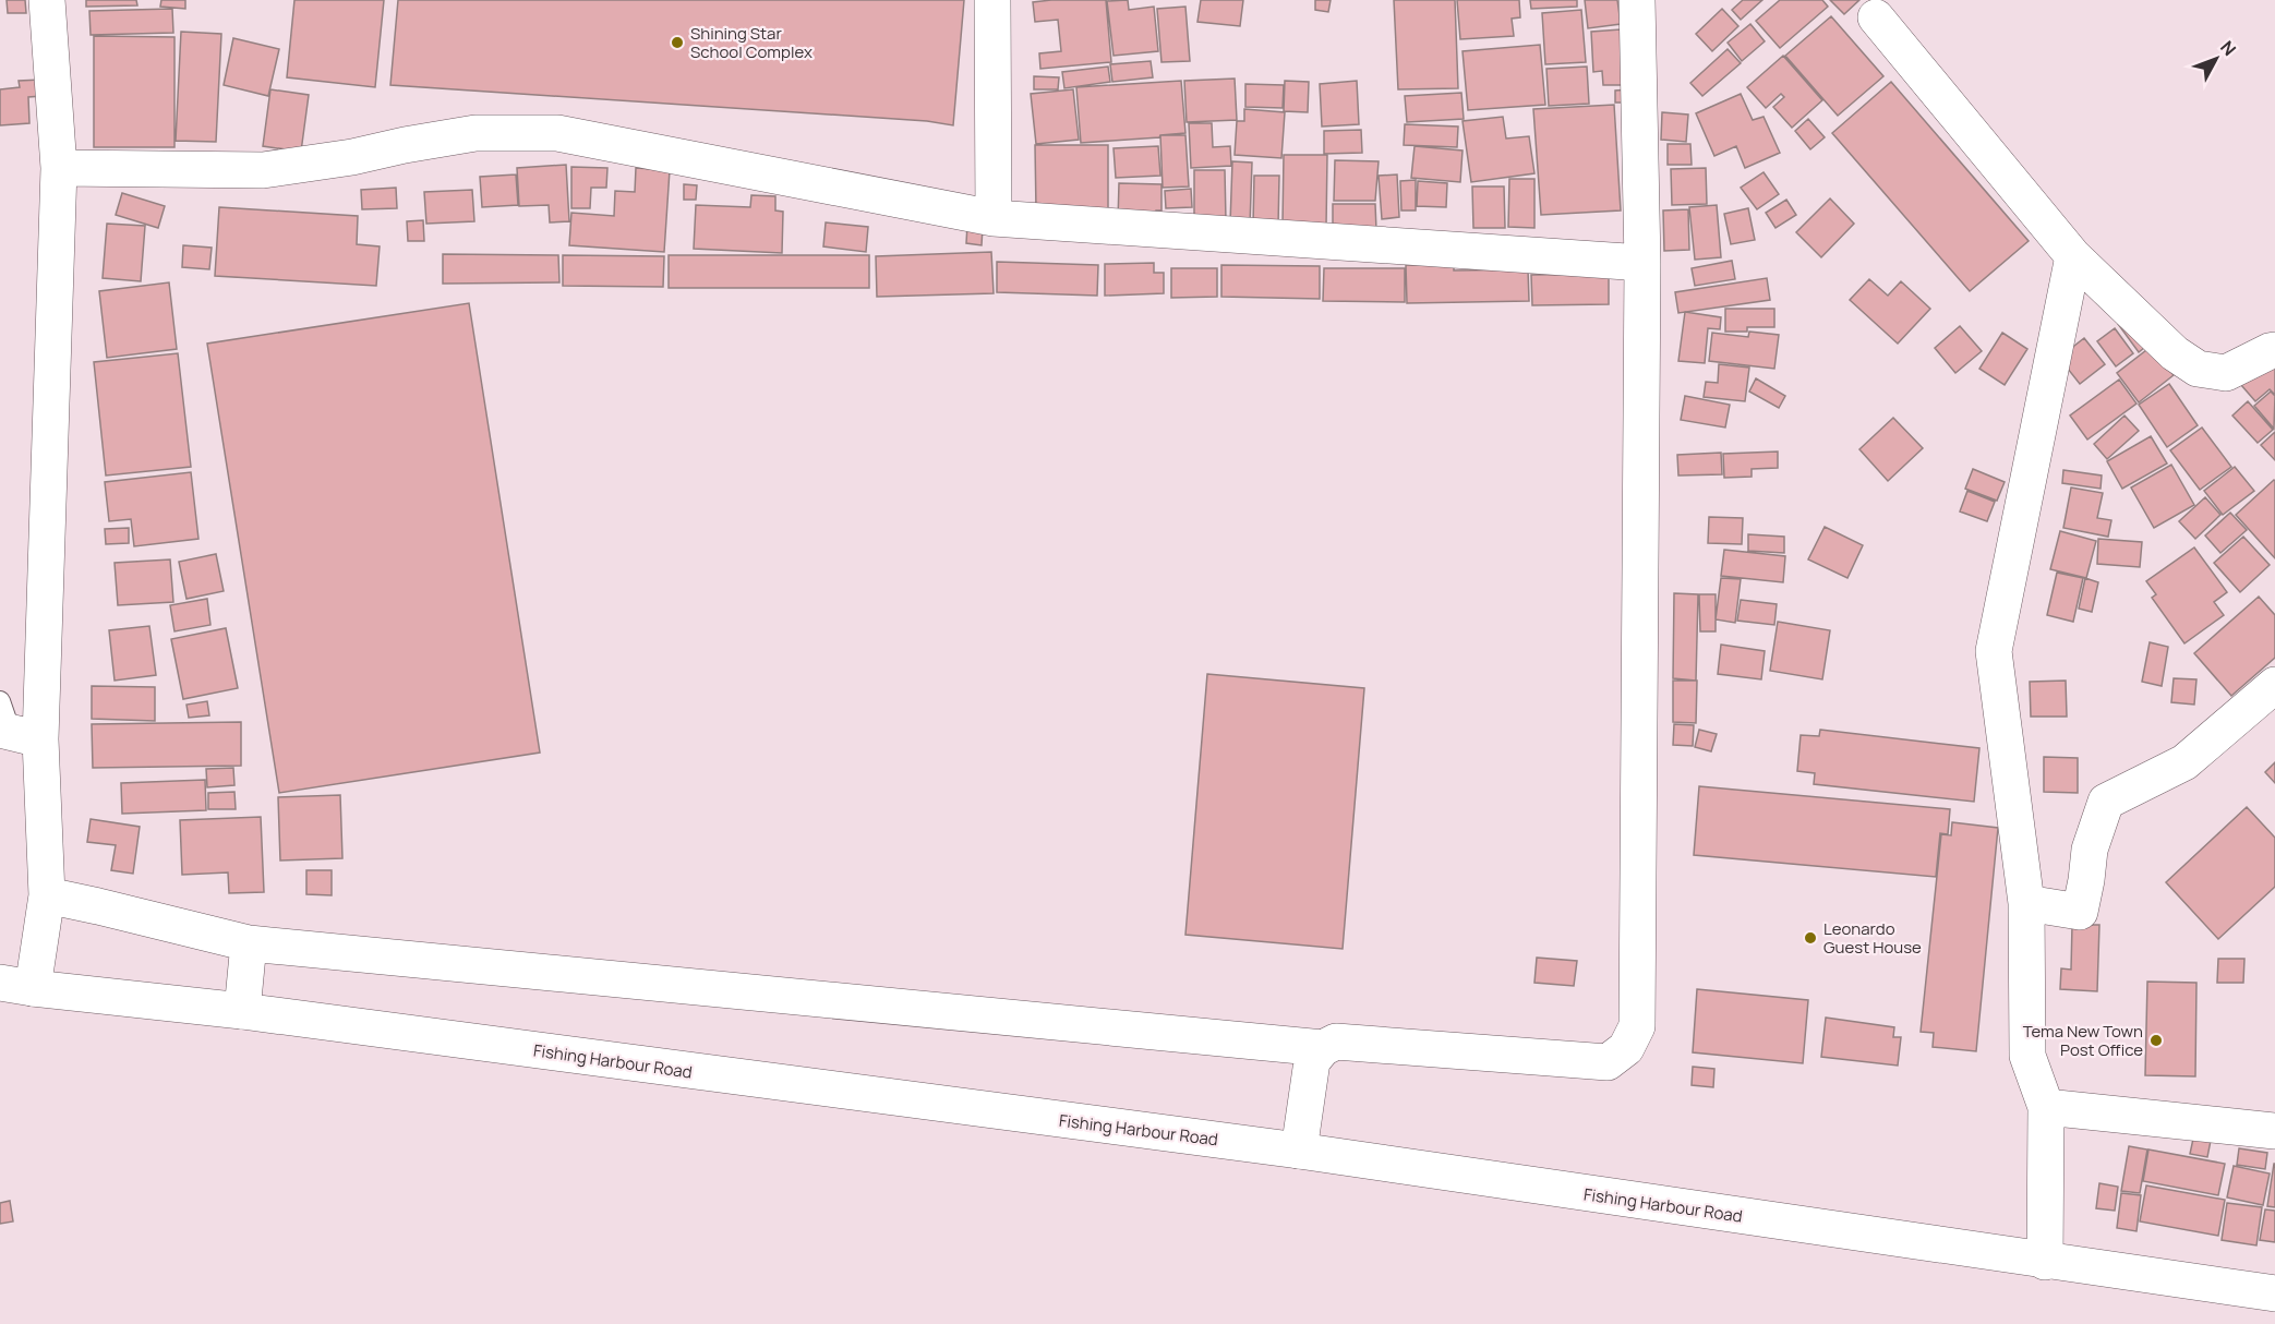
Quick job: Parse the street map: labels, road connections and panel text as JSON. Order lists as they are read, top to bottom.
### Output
{
  "streets": {
    "street": ["Fishing Harbour Road"]
  },
  "places": ["Shining Star School Complex", "Leonardo Guest House", "Tema New Town Post Office"],
  "north": "top right"
}
